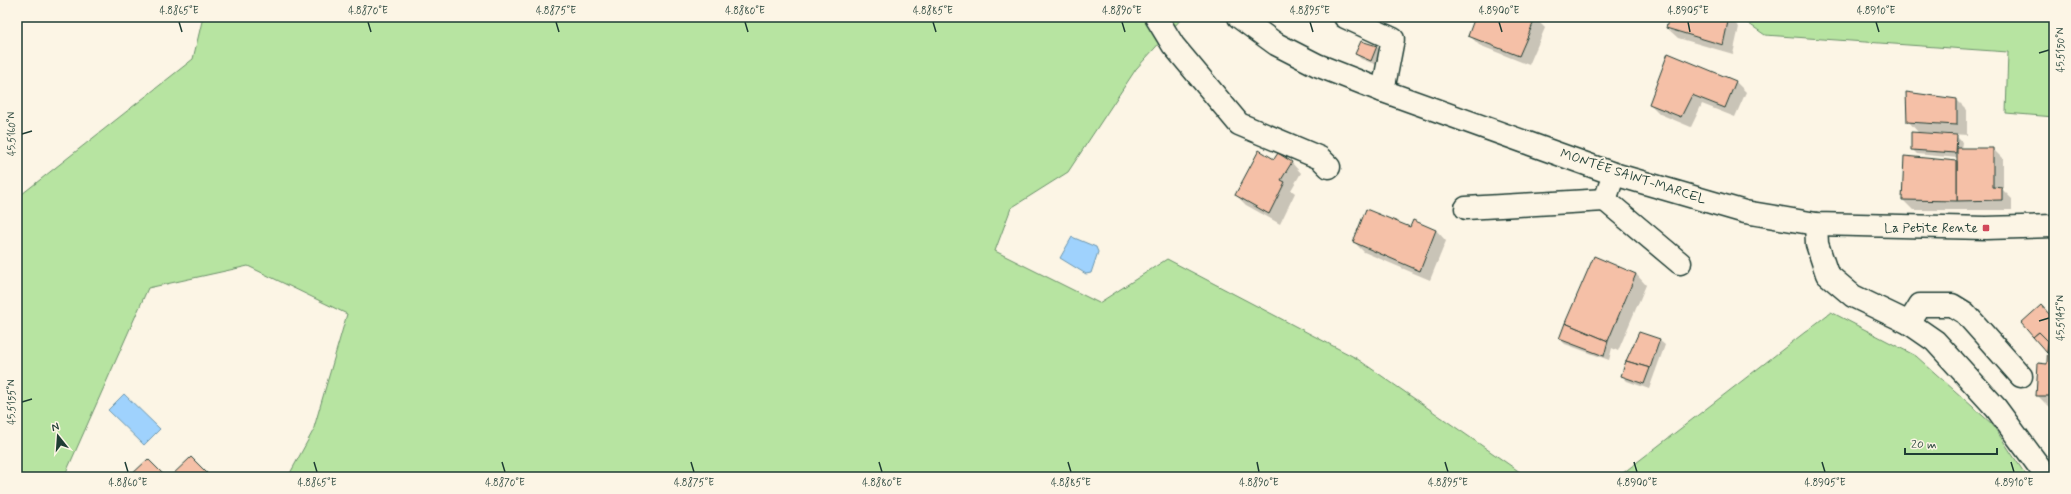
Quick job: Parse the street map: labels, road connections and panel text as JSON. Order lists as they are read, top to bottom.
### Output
{
  "streets": {
    "main road": ["MONTÉE SAINT-MARCEL"]
  },
  "places": {
    "transit": ["La Petite Rente"]
  },
  "scale_bar": "20 m",
  "north": "top",
  "coordinates": [
    "4.8865°E",
    "4.8870°E",
    "4.8875°E",
    "4.8880°E",
    "4.8885°E",
    "4.8890°E",
    "4.8895°E",
    "4.8900°E",
    "4.8905°E",
    "4.8910°E",
    "45.5150°N",
    "45.5160°N",
    "45.5145°N",
    "45.5155°N",
    "4.8860°E"
  ]
}
